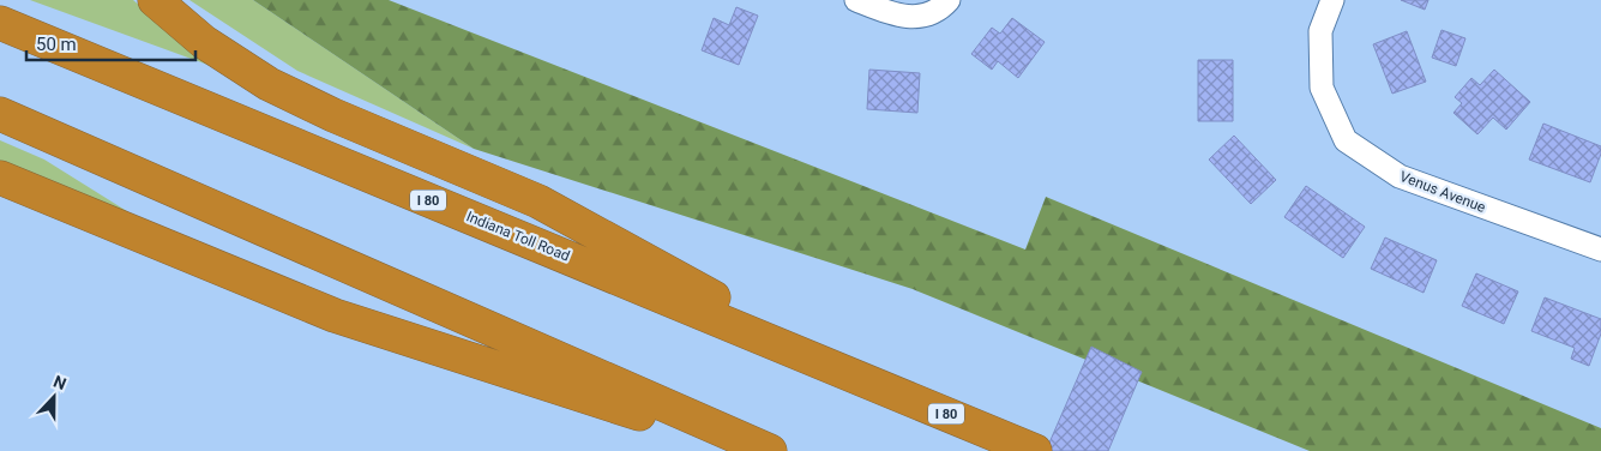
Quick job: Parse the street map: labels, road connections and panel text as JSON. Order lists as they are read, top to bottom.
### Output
{
  "streets": {
    "highway": ["I 80", "Indiana Toll Road"],
    "street": ["Venus Avenue"]
  },
  "scale_bar": "50 m",
  "north": "top"
}
